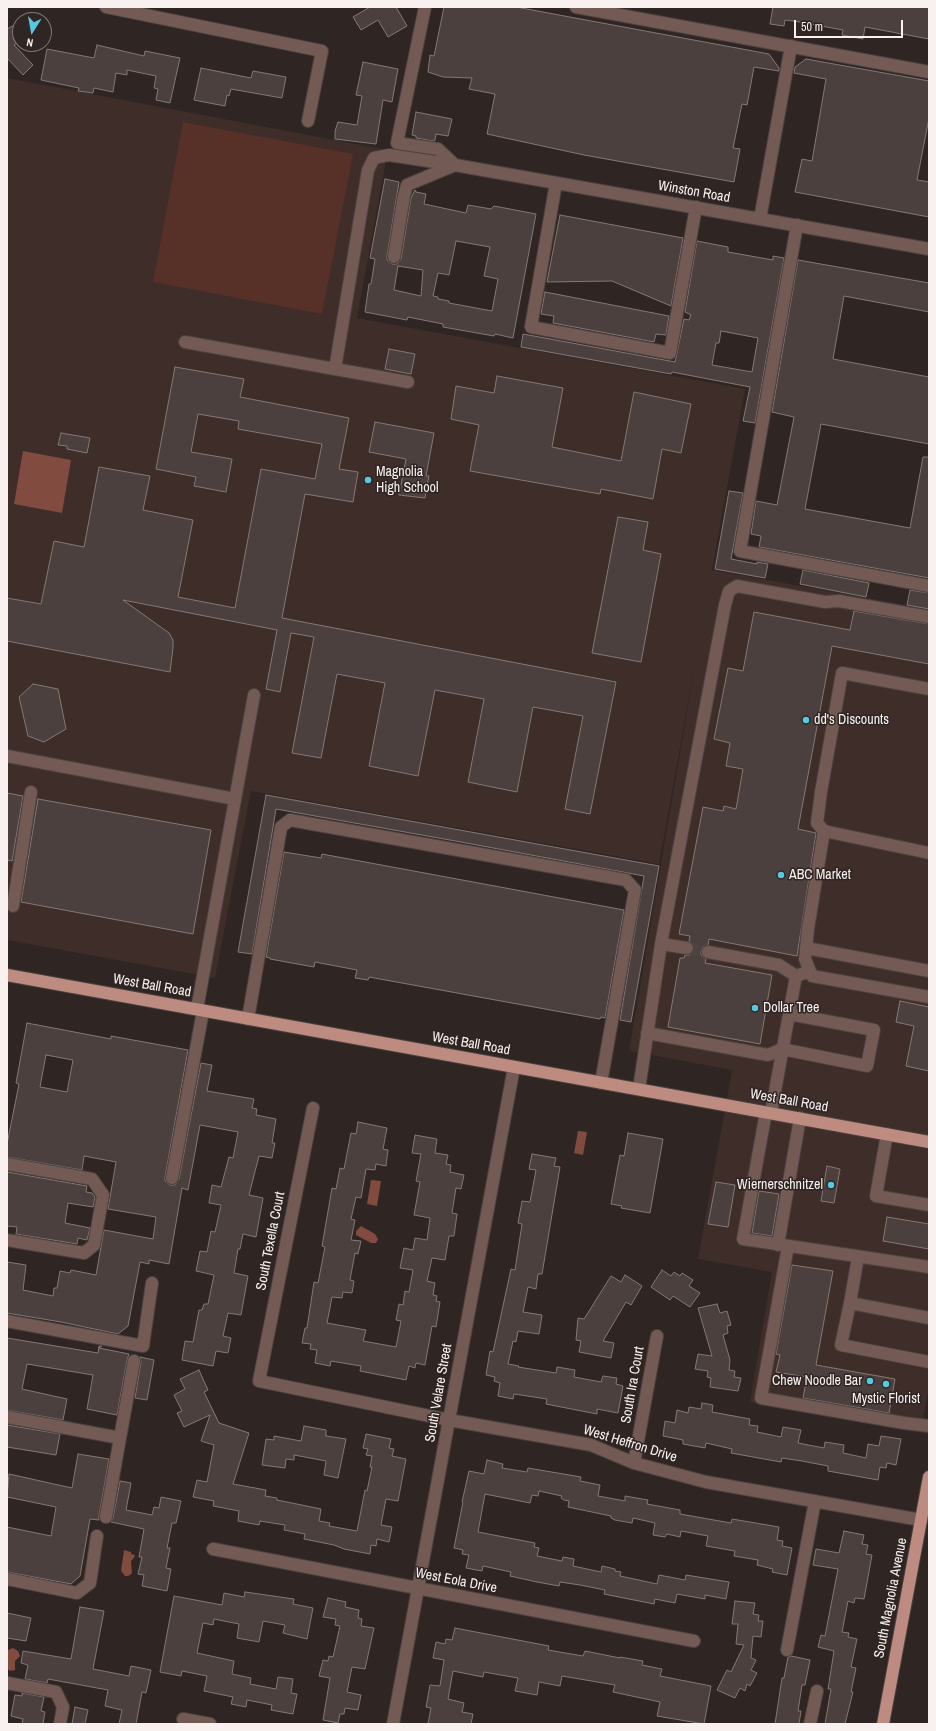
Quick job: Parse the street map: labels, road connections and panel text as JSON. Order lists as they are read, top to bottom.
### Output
{
  "streets": {
    "main road": ["West Ball Road", "South Magnolia Avenue"],
    "street": [
      "Winston Road",
      "South Texella Court",
      "South Ira Court",
      "South Velare Street",
      "West Heffron Drive",
      "West Eola Drive"
    ]
  },
  "crossings": [
    ["West Ball Road", "South Velare Street"],
    ["South Texella Court", "West Heffron Drive"],
    ["South Ira Court", "West Heffron Drive"],
    ["South Velare Street", "West Heffron Drive"],
    ["South Velare Street", "West Eola Drive"],
    ["West Heffron Drive", "South Magnolia Avenue"]
  ],
  "places": [
    "Magnolia High School",
    "dd's Discounts",
    "ABC Market",
    "Dollar Tree",
    "Wiernerschnitzel",
    "Chew Noodle Bar",
    "Mystic Florist"
  ],
  "scale_bar": "50 m",
  "north": "bottom"
}
